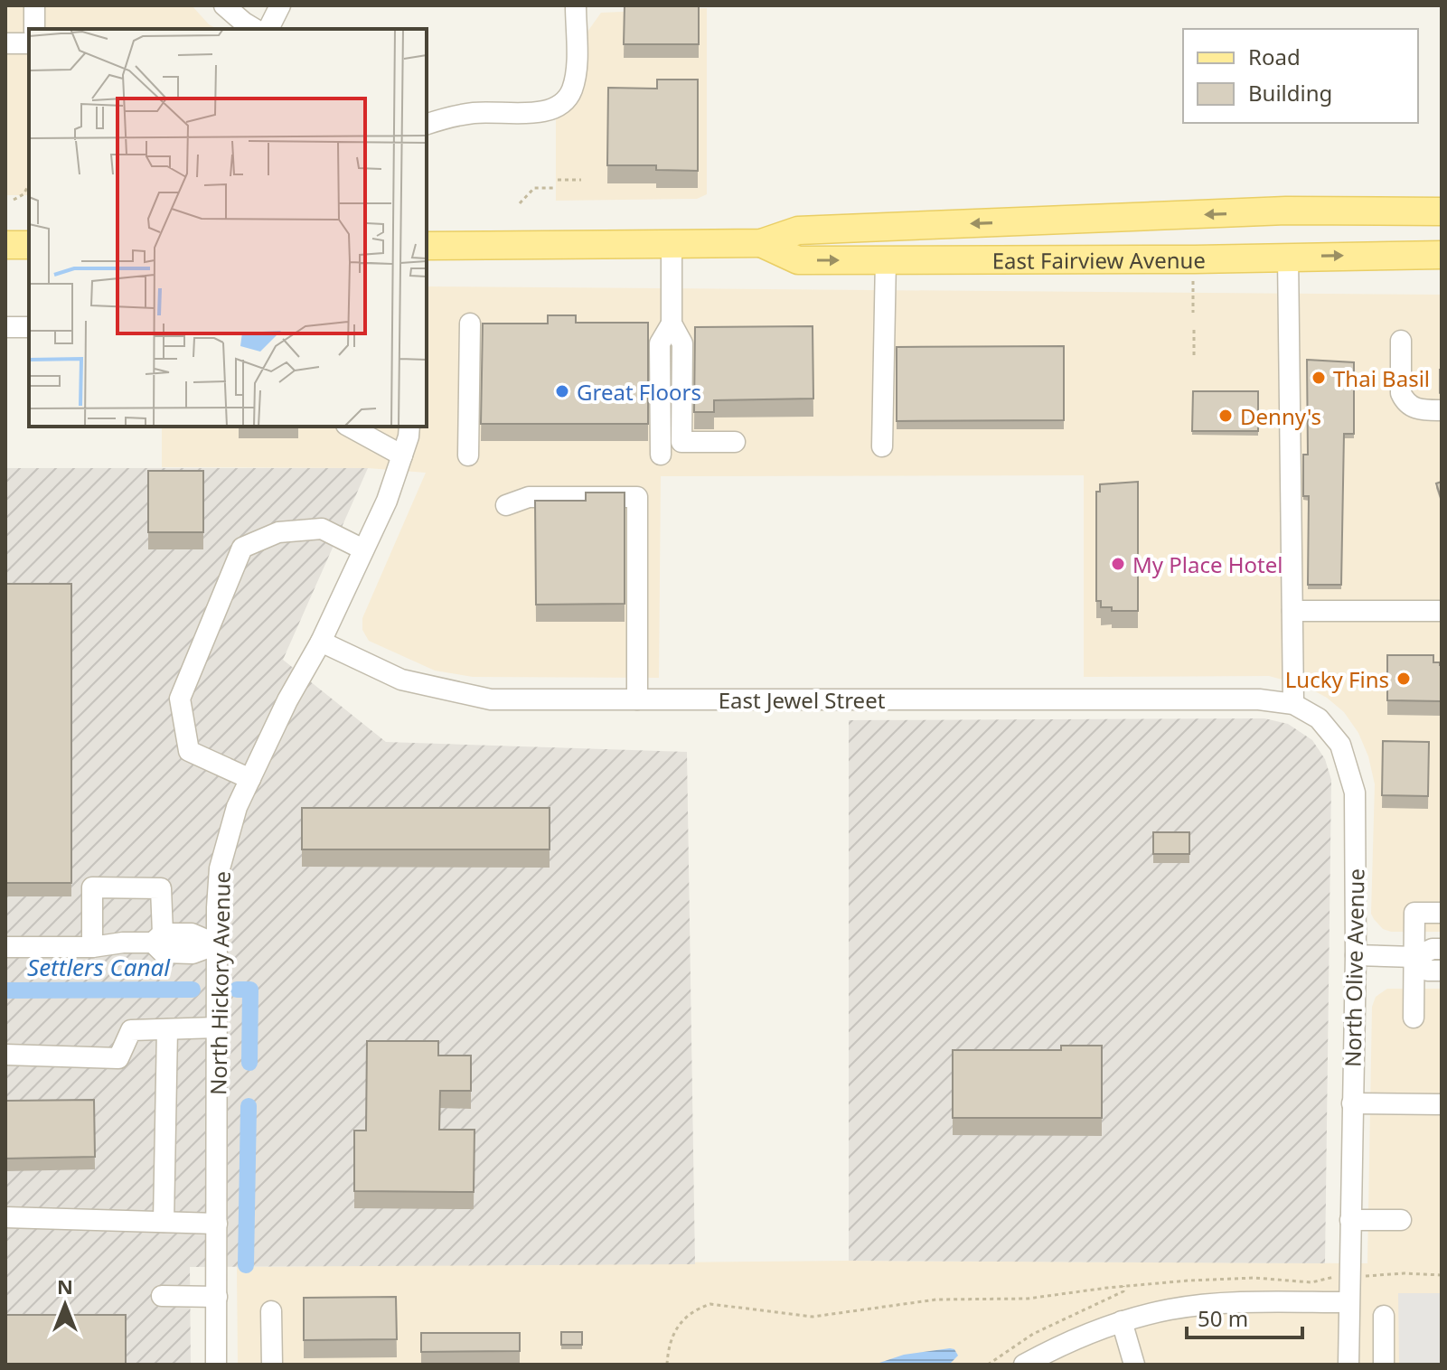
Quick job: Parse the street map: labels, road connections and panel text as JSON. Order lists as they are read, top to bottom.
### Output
{
  "streets": {
    "main road": ["East Fairview Avenue"],
    "street": ["East Jewel Street", "North Olive Avenue", "North Hickory Avenue"]
  },
  "crossings": [
    ["East Jewel Street", "North Olive Avenue"],
    ["East Jewel Street", "North Hickory Avenue"]
  ],
  "water": ["Settlers Canal"],
  "places": [
    "Thai Basil",
    "Great Floors",
    "Denny's",
    "My Place Hotel",
    "Lucky Fins"
  ],
  "legend": ["Road", "Building"],
  "scale_bar": "50 m",
  "north": "top"
}
